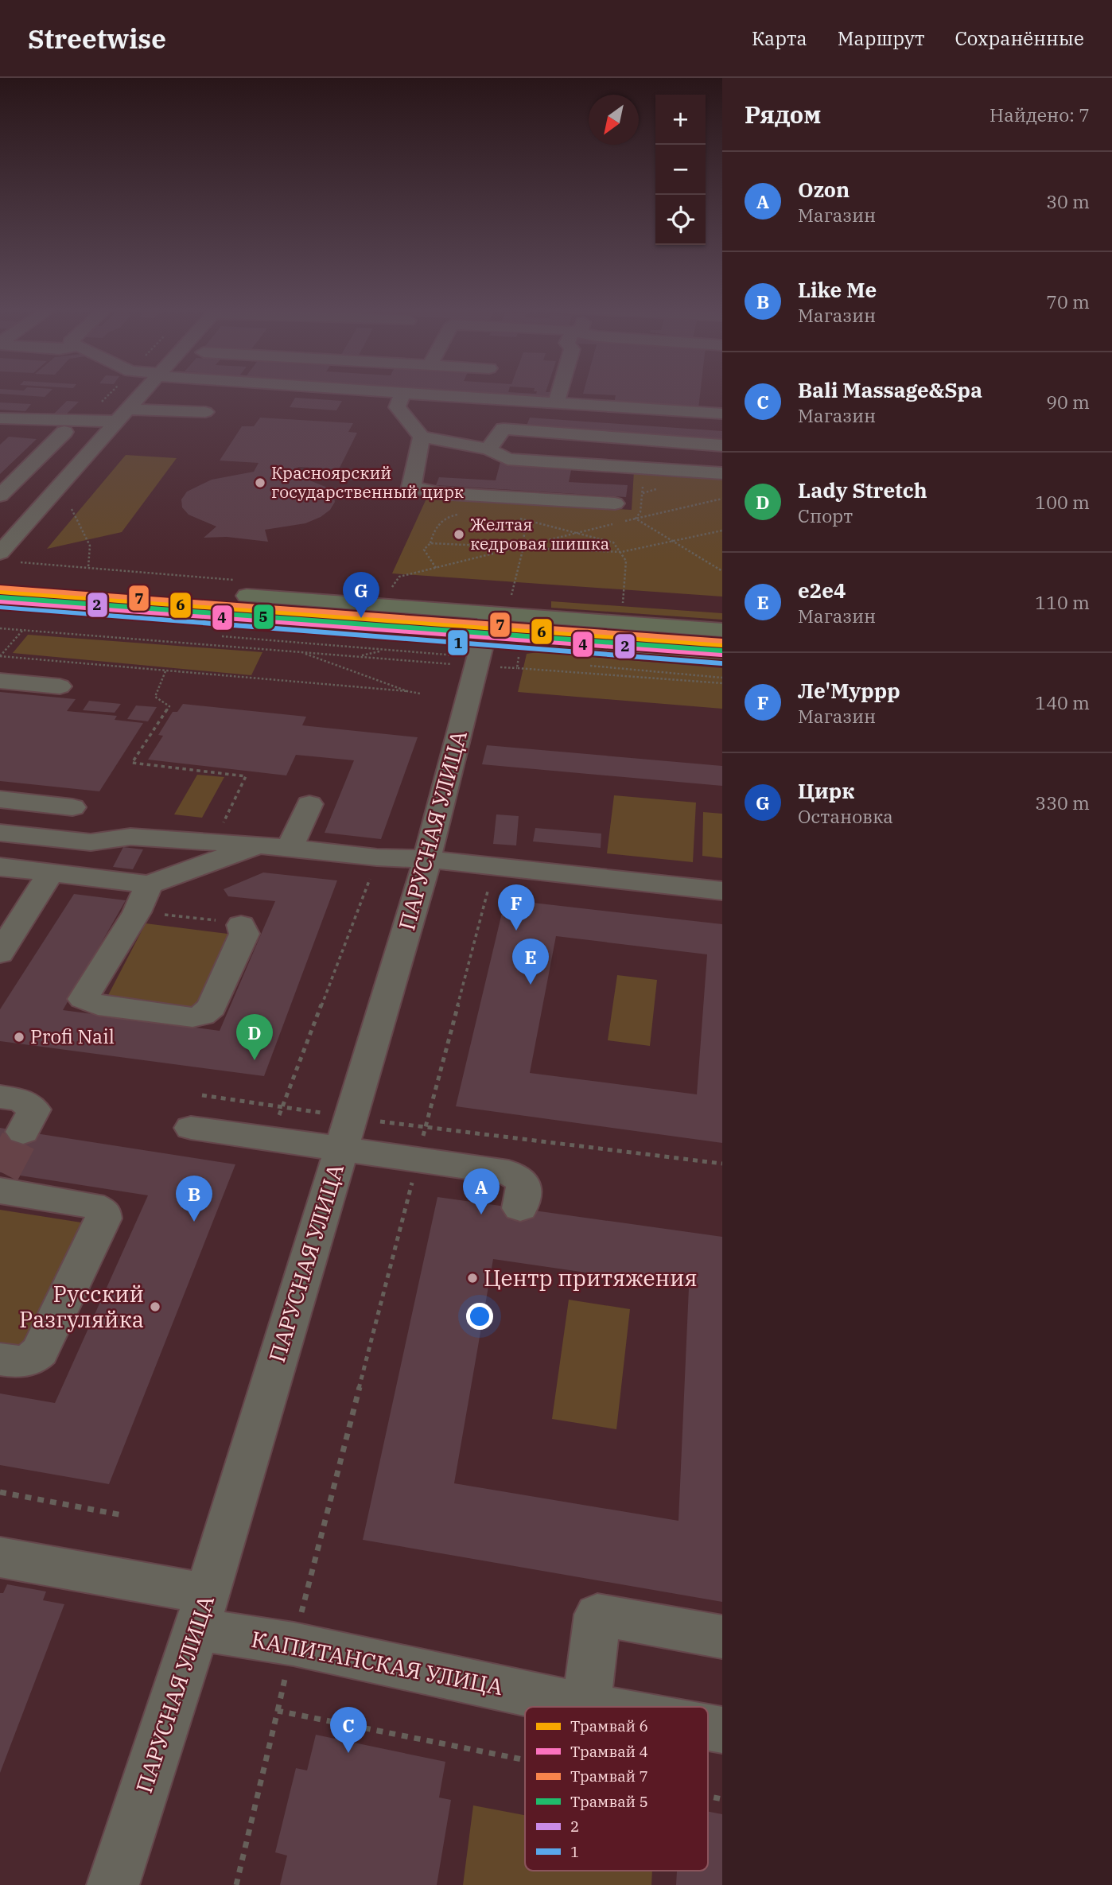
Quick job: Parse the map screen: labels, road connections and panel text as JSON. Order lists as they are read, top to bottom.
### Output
{
  "streets": {
    "street": ["ПАРУСНАЯ УЛИЦА", "КАПИТАНСКАЯ УЛИЦА"]
  },
  "crossings": [
    ["ПАРУСНАЯ УЛИЦА", "КАПИТАНСКАЯ УЛИЦА"]
  ],
  "places": [
    "Красноярский государственный цирк",
    "Желтая кедровая шишка",
    "Profi Nail",
    "Центр притяжения",
    "Русский Разгуляйка"
  ],
  "lines": [
    "tram line 7",
    "tram line 6",
    "tram line 5",
    "transit line 2",
    "tram line 4",
    "transit line 1"
  ],
  "legend": [
    "Трамвай 6",
    "Трамвай 4",
    "Трамвай 7",
    "Трамвай 5",
    "2",
    "1"
  ],
  "north": "bottom left",
  "page": {
    "header": "Streetwise",
    "nav": ["Карта", "Маршрут", "Сохранённые"],
    "heading": ["Рядом", "Найдено: 7"],
    "map_buttons": ["+", "−"],
    "list": [
      {
        "mark": "A",
        "name": "Ozon",
        "note": "Магазин",
        "value": "30 m"
      },
      {
        "mark": "B",
        "name": "Like Me",
        "note": "Магазин",
        "value": "70 m"
      },
      {
        "mark": "C",
        "name": "Bali Massage&Spa",
        "note": "Магазин",
        "value": "90 m"
      },
      {
        "mark": "D",
        "name": "Lady Stretch",
        "note": "Спорт",
        "value": "100 m"
      },
      {
        "mark": "E",
        "name": "е2е4",
        "note": "Магазин",
        "value": "110 m"
      },
      {
        "mark": "F",
        "name": "Ле'Муррр",
        "note": "Магазин",
        "value": "140 m"
      },
      {
        "mark": "G",
        "name": "Цирк",
        "note": "Остановка",
        "value": "330 m"
      }
    ],
    "pins": [
      "G",
      "F",
      "E",
      "D",
      "A",
      "B",
      "C"
    ]
  }
}
